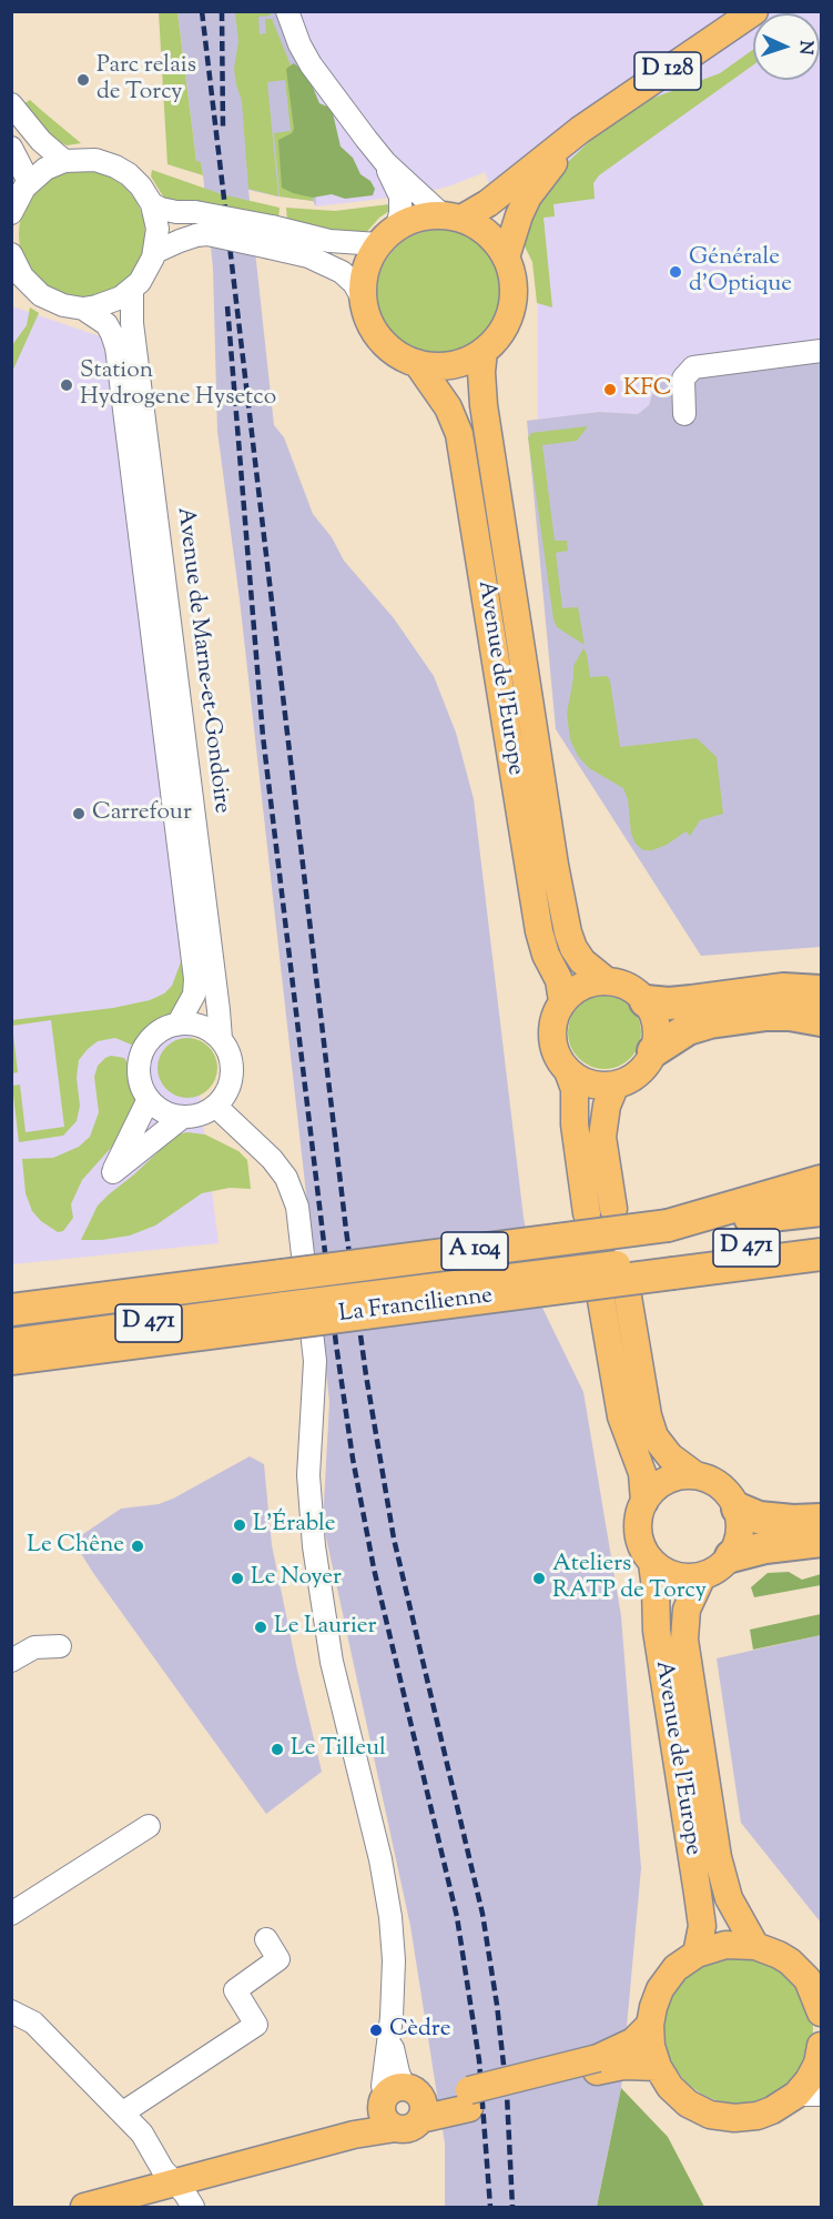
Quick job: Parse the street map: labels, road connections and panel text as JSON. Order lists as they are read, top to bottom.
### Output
{
  "streets": {
    "highway": ["A 104", "La Francilienne"],
    "main road": ["D 128", "Avenue de l'Europe", "D 471"],
    "street": ["Avenue de Marne-et-Gondoire"]
  },
  "crossings": [
    ["D 128", "Avenue de l'Europe"],
    ["D 471", "La Francilienne"]
  ],
  "places": [
    "Parc relais de Torcy",
    "Générale d'Optique",
    "Station Hydrogene Hysetco",
    "KFC",
    "Carrefour",
    "L'Érable",
    "Le Chêne",
    "Le Noyer",
    "Ateliers RATP de Torcy",
    "Le Laurier",
    "Le Tilleul",
    "Cèdre"
  ],
  "north": "right"
}
